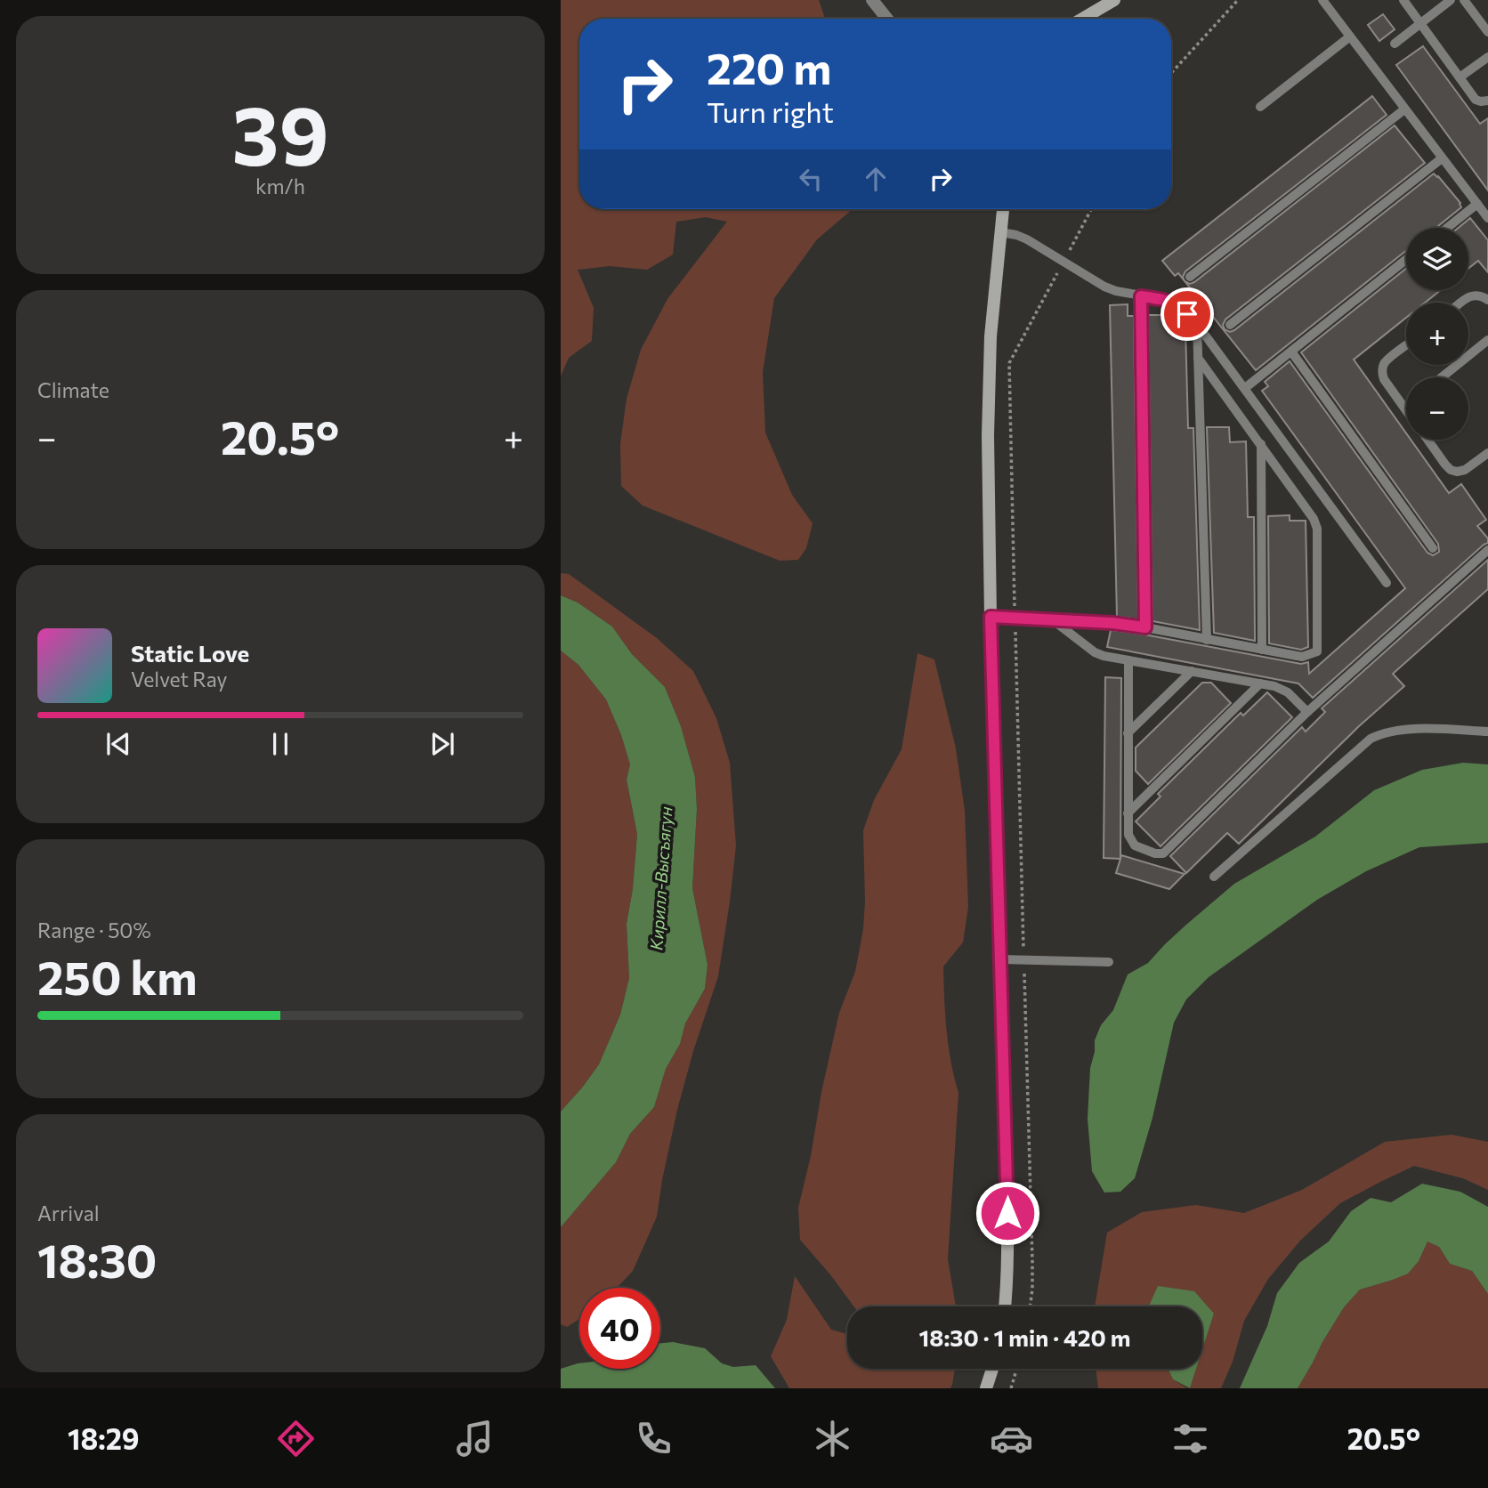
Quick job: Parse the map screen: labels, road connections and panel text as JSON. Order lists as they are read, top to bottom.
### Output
{
  "water": ["Кирилл-Высъягун"],
  "page": {
    "tile": [
      ["39", "km/h"],
      "Climate",
      ["Range · 50%", "250 km"],
      ["Arrival", "18:30"]
    ],
    "turn": ["220 m", "Turn right"],
    "map_buttons": ["+", "−"],
    "heat": ["−", "20.5°", "+"],
    "song": ["Static Love", "Velvet Ray"],
    "limit": "40",
    "trip": "18:30 · 1 min · 420 m",
    "tabs": ["18:29", "20.5°"]
  }
}
